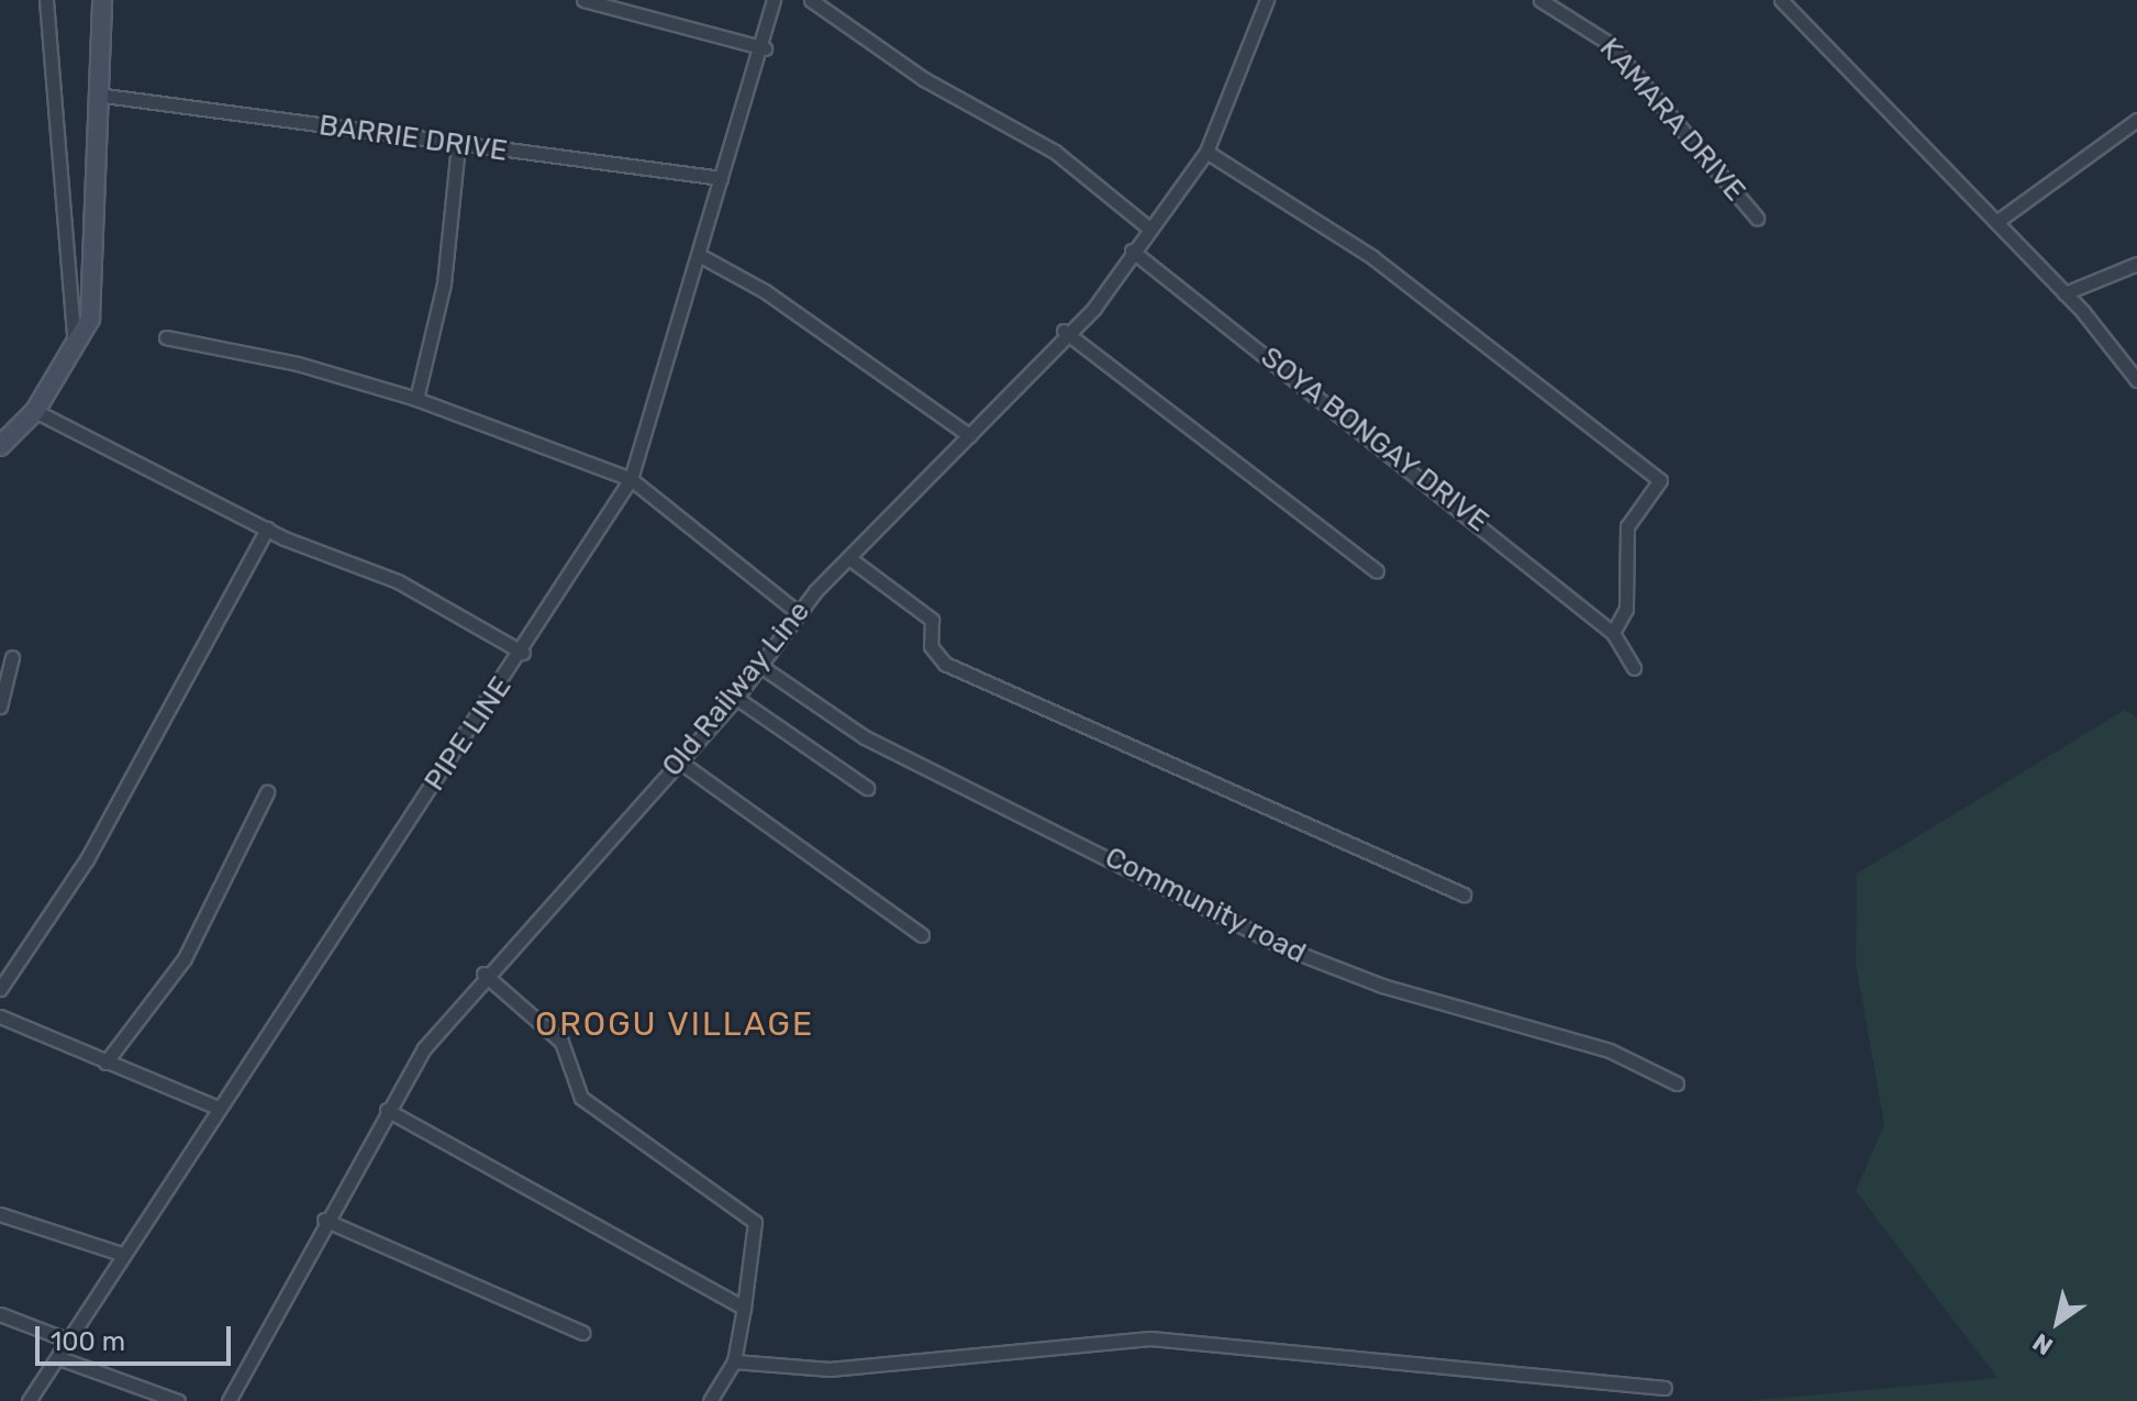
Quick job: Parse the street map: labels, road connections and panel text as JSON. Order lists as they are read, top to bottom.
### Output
{
  "streets": {
    "street": [
      "KAMARA DRIVE",
      "BARRIE DRIVE",
      "SOYA BONGAY DRIVE",
      "Old Railway Line",
      "PIPE LINE",
      "Community road"
    ]
  },
  "crossings": [
    ["BARRIE DRIVE", "PIPE LINE"],
    ["SOYA BONGAY DRIVE", "Old Railway Line"],
    ["Old Railway Line", "Community road"]
  ],
  "districts": ["OROGU VILLAGE"],
  "scale_bar": "100 m",
  "north": "bottom left"
}
